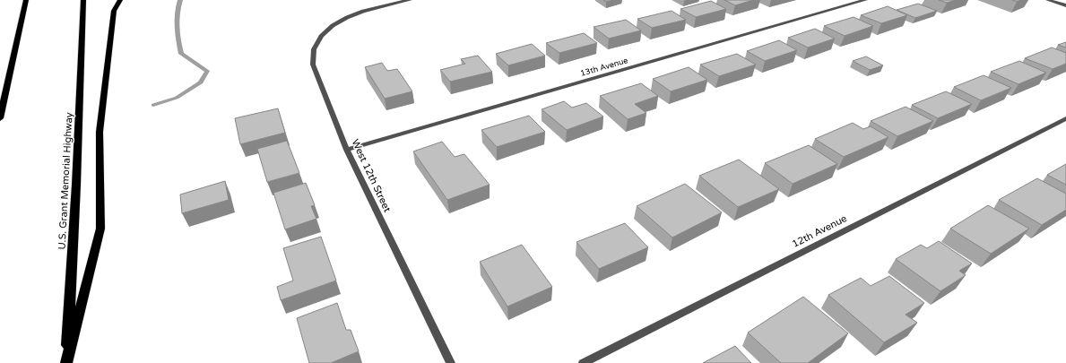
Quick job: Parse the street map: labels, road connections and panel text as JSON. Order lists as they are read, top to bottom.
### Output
{
  "streets": {
    "main road": ["U.S. Grant Memorial Highway"],
    "street": ["13th Avenue", "West 12th Street", "12th Avenue"]
  },
  "crossings": [
    ["13th Avenue", "West 12th Street"]
  ]
}
